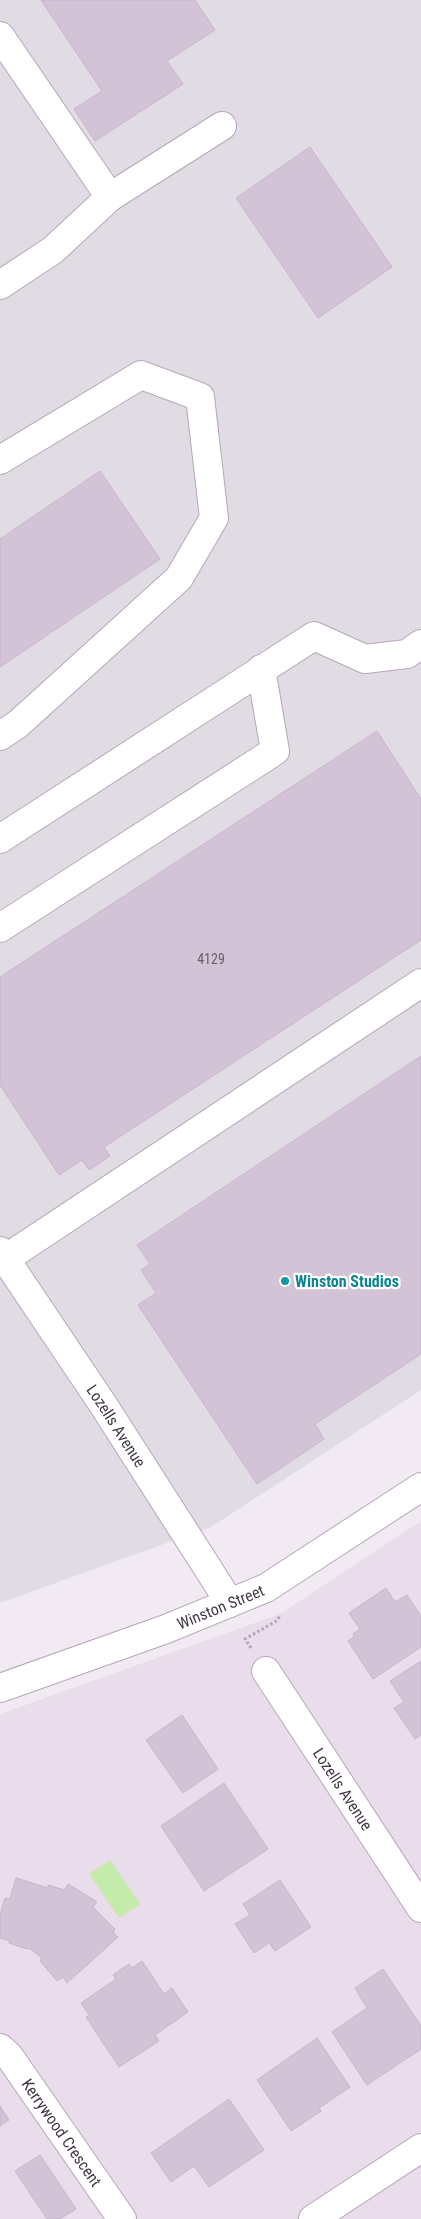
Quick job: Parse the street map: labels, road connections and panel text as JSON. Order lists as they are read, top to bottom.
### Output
{
  "streets": {
    "street": ["Lozells Avenue", "Winston Street", "Kerrywood Crescent"]
  },
  "crossings": [
    ["Lozells Avenue", "Winston Street"]
  ],
  "places": ["Winston Studios"],
  "house_numbers": ["4129"]
}
